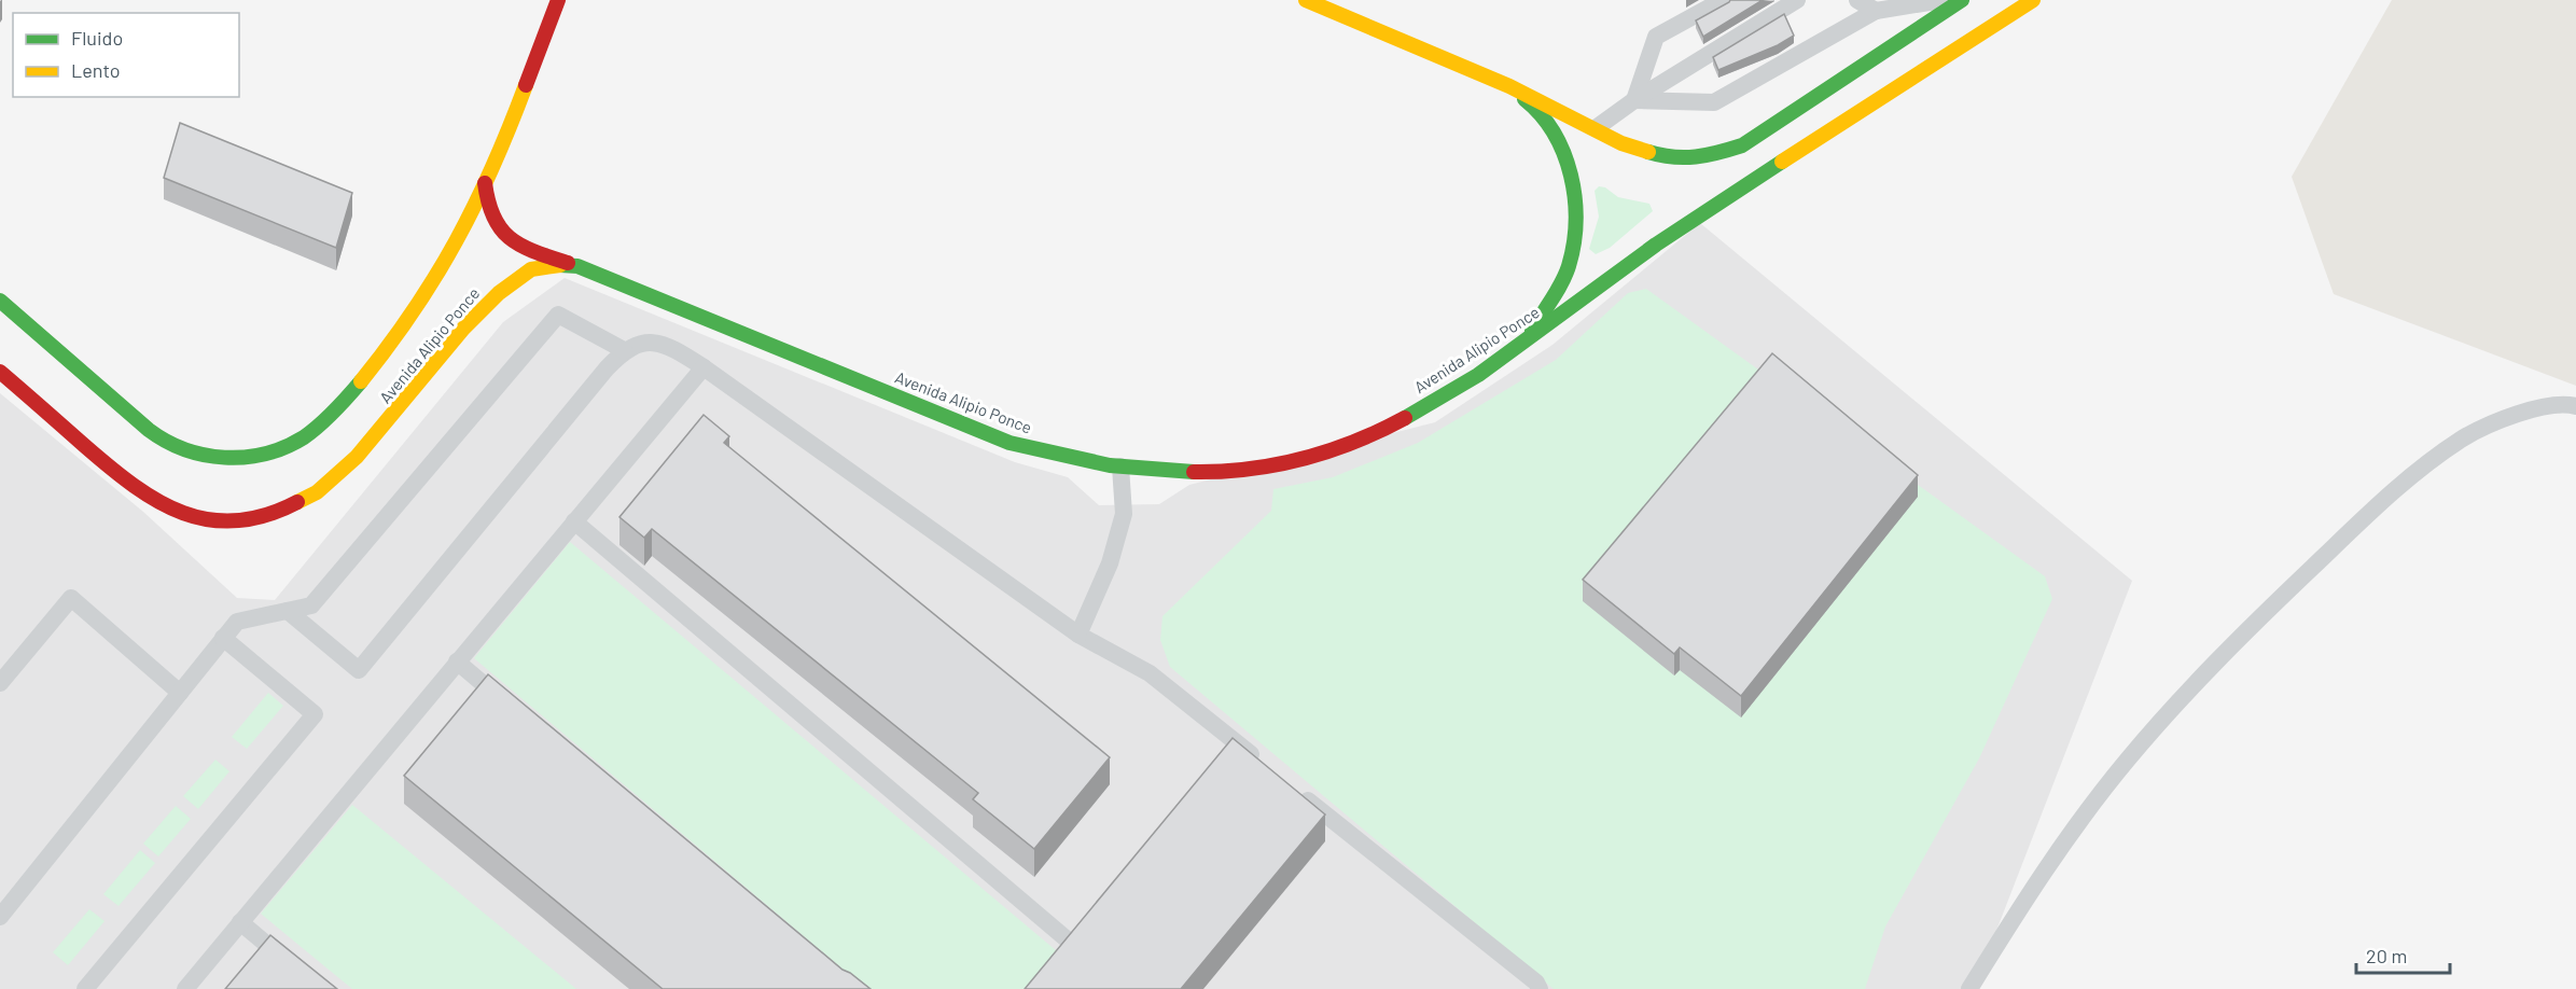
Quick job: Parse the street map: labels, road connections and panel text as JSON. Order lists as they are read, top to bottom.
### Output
{
  "streets": {
    "main road": ["Avenida Alipio Ponce"]
  },
  "legend": ["Fluido", "Lento"],
  "scale_bar": "20 m"
}
